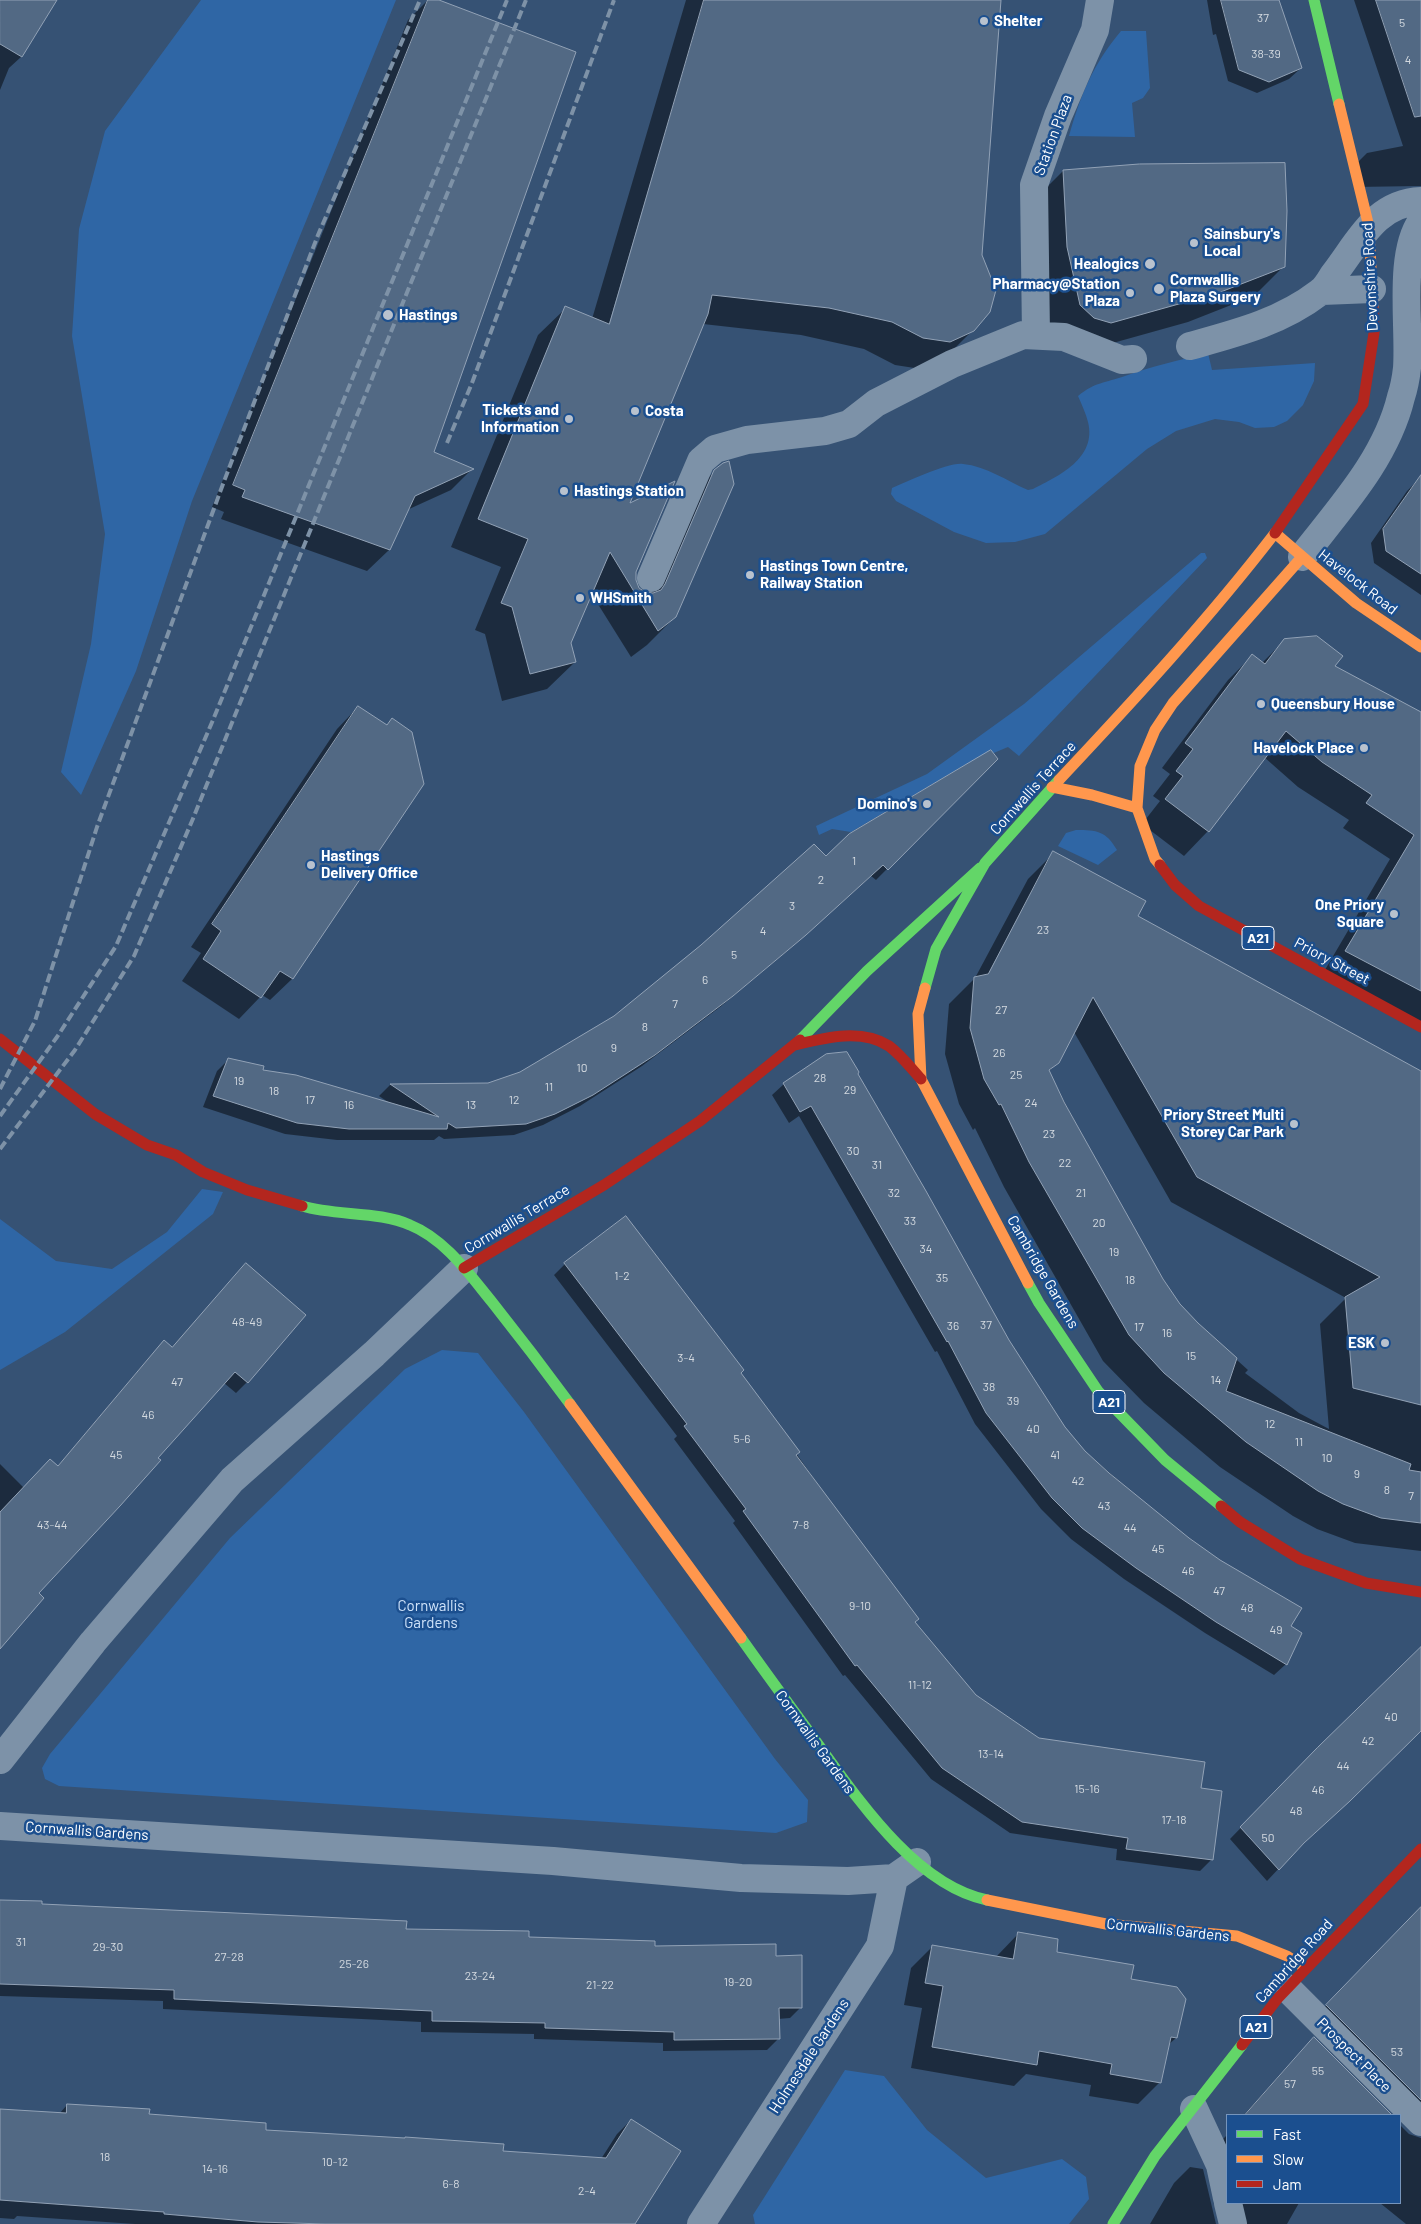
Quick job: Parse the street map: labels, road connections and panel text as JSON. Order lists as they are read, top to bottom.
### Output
{
  "streets": {
    "main road": [
      "Devonshire Road",
      "Havelock Road",
      "Cornwallis Terrace",
      "A21",
      "Priory Street",
      "Cambridge Gardens",
      "Cornwallis Gardens",
      "Cambridge Road"
    ],
    "street": ["Station Plaza", "Prospect Place", "Holmesdale Gardens"]
  },
  "crossings": [
    ["Devonshire Road", "Havelock Road"],
    ["Devonshire Road", "Cornwallis Terrace"],
    ["Havelock Road", "Cornwallis Terrace"],
    ["Havelock Road", "A21"],
    ["Cornwallis Terrace", "Cambridge Gardens"],
    ["Cornwallis Terrace", "Cornwallis Gardens"],
    ["A21", "Priory Street"],
    ["Cornwallis Gardens", "Cambridge Road"],
    ["Cornwallis Gardens", "Prospect Place"],
    ["Cornwallis Gardens", "Holmesdale Gardens"],
    ["Cambridge Road", "Prospect Place"]
  ],
  "parks": ["Cornwallis Gardens"],
  "places": [
    "Shelter",
    "Sainsbury's Local",
    "Healogics",
    "Cornwallis Plaza Surgery",
    "Pharmacy@Station Plaza",
    "Hastings",
    "Costa",
    "Tickets and Information",
    "Hastings Station",
    "Hastings Town Centre, Railway Station",
    "WHSmith",
    "Queensbury House",
    "Havelock Place",
    "Domino's",
    "Hastings Delivery Office",
    "One Priory Square",
    "Priory Street Multi Storey Car Park",
    "ESK"
  ],
  "house_numbers": [
    "37",
    "5",
    "38-39",
    "4",
    "1",
    "2",
    "3",
    "23",
    "4",
    "5",
    "6",
    "7",
    "27",
    "8",
    "9",
    "26",
    "10",
    "25",
    "28",
    "19",
    "11",
    "29",
    "18",
    "17",
    "12",
    "24",
    "16",
    "13",
    "23",
    "30",
    "22",
    "31",
    "32",
    "21",
    "33",
    "20",
    "34",
    "19",
    "1-2",
    "35",
    "18",
    "48-49",
    "37",
    "36",
    "17",
    "16",
    "15",
    "3-4",
    "14",
    "47",
    "38",
    "39",
    "46",
    "12",
    "40",
    "5-6",
    "11",
    "45",
    "41",
    "10",
    "9",
    "42",
    "8",
    "7",
    "43",
    "43-44",
    "7-8",
    "44",
    "45",
    "46",
    "47",
    "9-10",
    "48",
    "49",
    "11-12",
    "40",
    "42",
    "13-14",
    "44",
    "15-16",
    "46",
    "48",
    "17-18",
    "50",
    "31",
    "29-30",
    "27-28",
    "25-26",
    "23-24",
    "19-20",
    "21-22",
    "53",
    "55",
    "57",
    "18",
    "10-12",
    "14-16",
    "6-8",
    "2-4"
  ],
  "legend": ["Fast", "Slow", "Jam"]
}
